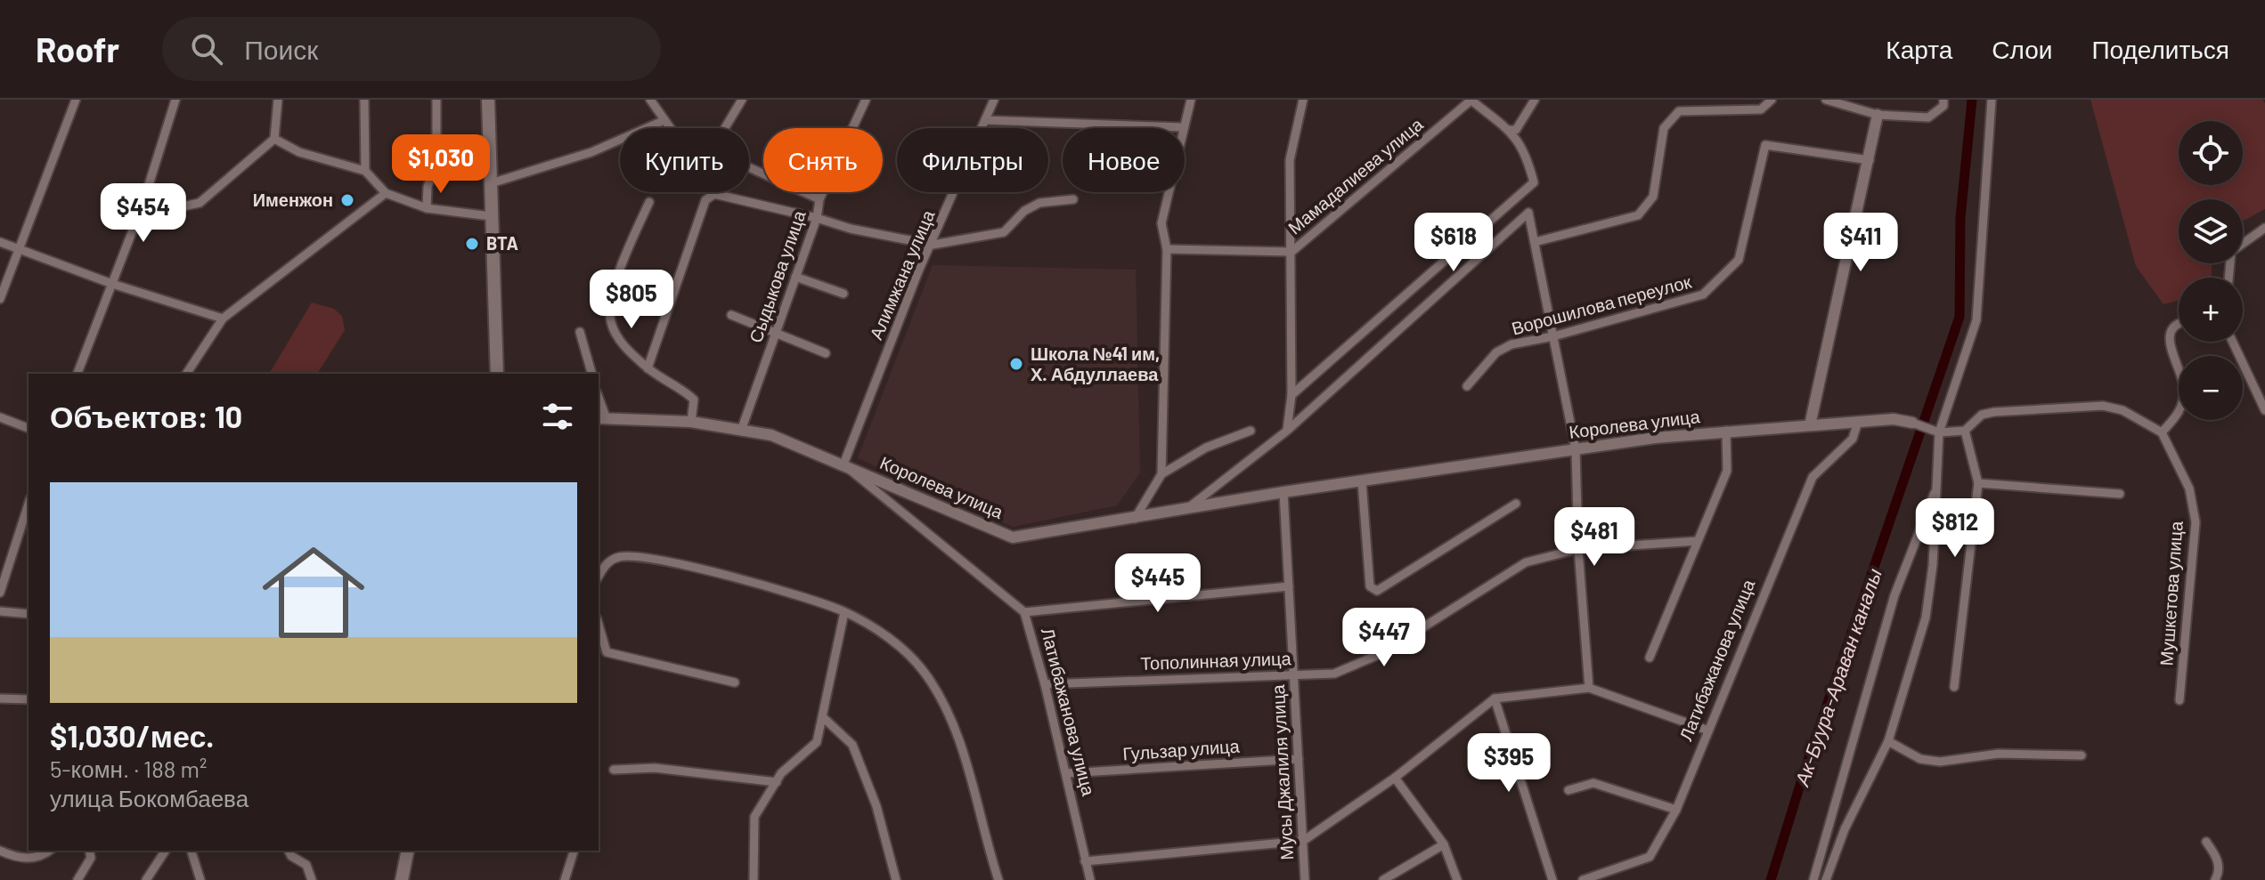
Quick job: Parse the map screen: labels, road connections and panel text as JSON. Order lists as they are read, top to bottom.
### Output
{
  "streets": {
    "street": [
      "Мамадалиева улица",
      "Алимжана улица",
      "Сыдыкова улица",
      "Ворошилова переулок",
      "Королева улица",
      "Мушкетова улица",
      "Латибажанова улица",
      "Тополинная улица",
      "Гульзар улица",
      "Мусы Джалиля улица"
    ]
  },
  "crossings": [
    ["Алимжана улица", "Королева улица"],
    ["Алимжана улица", "Латибажанова улица"],
    ["Сыдыкова улица", "Королева улица"],
    ["Королева улица", "Латибажанова улица"],
    ["Королева улица", "Мусы Джалиля улица"],
    ["Латибажанова улица", "Тополинная улица"],
    ["Латибажанова улица", "Гульзар улица"],
    ["Тополинная улица", "Мусы Джалиля улица"],
    ["Гульзар улица", "Мусы Джалиля улица"]
  ],
  "water": ["Ак-Буура-Араван каналы"],
  "places": ["Именжон", "BTA", "Школа №41 им, Х. Абдуллаева"],
  "page": {
    "header": "Roofr",
    "search": "Поиск",
    "nav": ["Карта", "Слои", "Поделиться"],
    "map_buttons": ["+", "−"],
    "chip": [
      "Купить",
      "Снять",
      "Фильтры",
      "Новое"
    ],
    "price": [
      "$1,030",
      "$454",
      "$618",
      "$411",
      "$805",
      "$812",
      "$481",
      "$445",
      "$447",
      "$395"
    ],
    "heading": "Объектов: 10",
    "list": [
      {
        "name": "$1,030/мес.",
        "note": "5-комн. · 188 m² · улица Бокомбаева"
      }
    ]
  }
}
